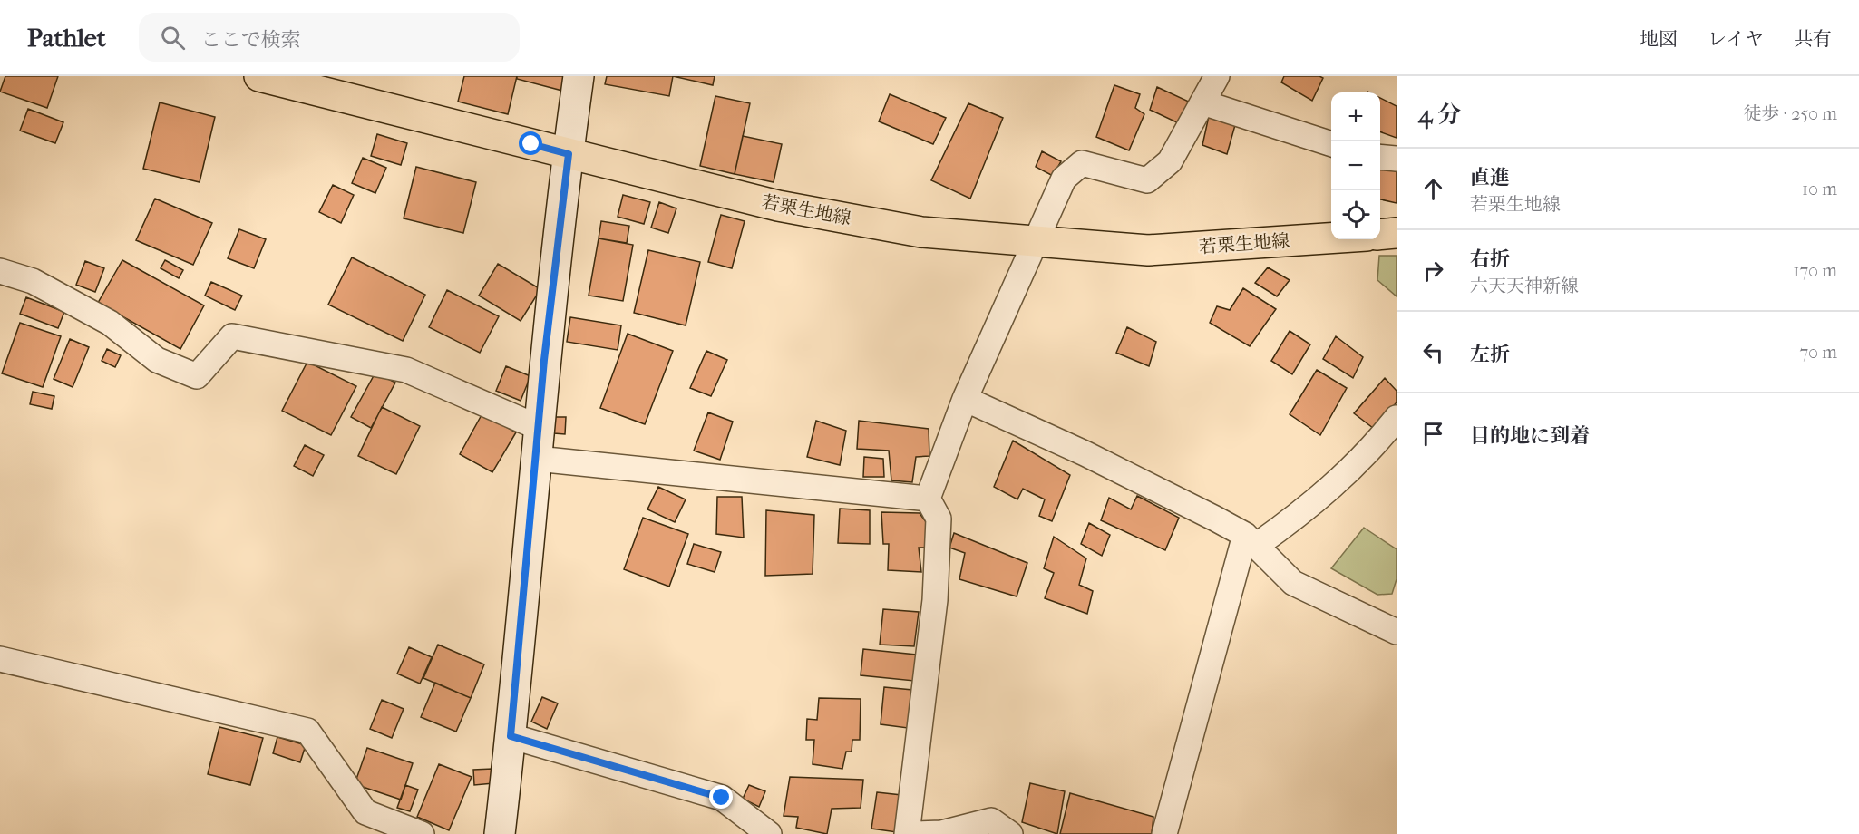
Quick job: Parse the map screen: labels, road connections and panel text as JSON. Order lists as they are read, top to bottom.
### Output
{
  "streets": {
    "main road": ["若栗生地線"]
  },
  "page": {
    "header": "Pathlet",
    "search": "ここで検索",
    "nav": ["地図", "レイヤ", "共有"],
    "heading": ["4 分", "徒歩 · 250 m"],
    "map_buttons": ["+", "−"],
    "list": [
      ["直進", "若栗生地線", "10 m"],
      ["右折", "六天天神新線", "170 m"],
      ["左折", "70 m"],
      "目的地に到着"
    ]
  }
}
